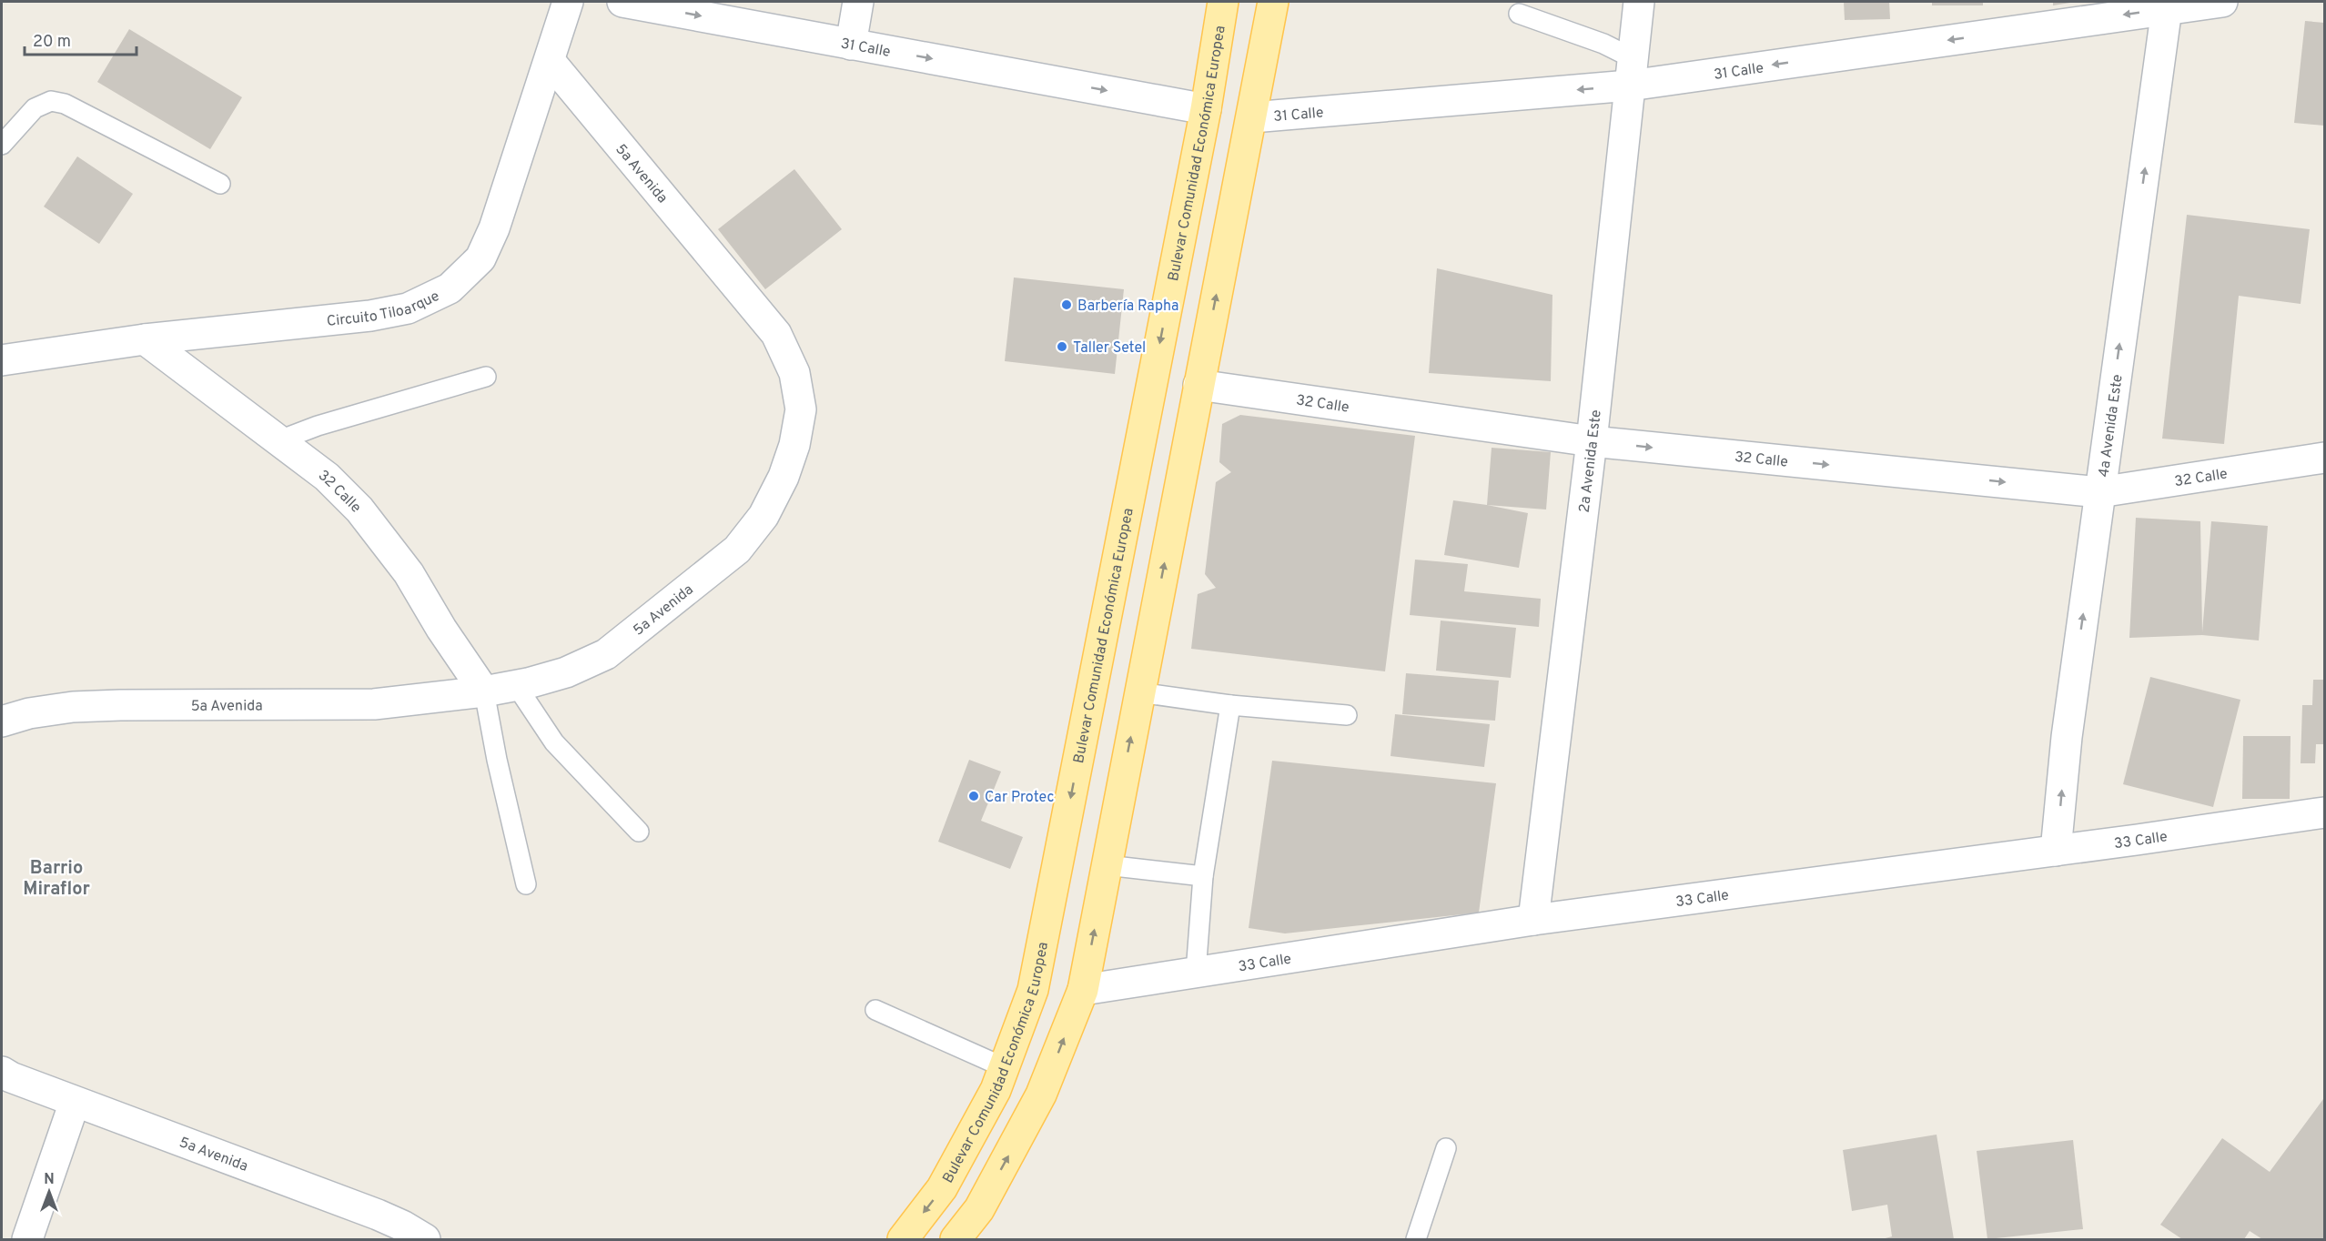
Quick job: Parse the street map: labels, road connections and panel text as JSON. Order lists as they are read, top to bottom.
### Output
{
  "streets": {
    "main road": ["Bulevar Comunidad Económica Europea"],
    "street": [
      "31 Calle",
      "5a Avenida",
      "Circuito Tiloarque",
      "32 Calle",
      "4a Avenida Este",
      "2a Avenida Este",
      "33 Calle"
    ]
  },
  "crossings": [
    ["31 Calle", "Bulevar Comunidad Económica Europea"],
    ["31 Calle", "4a Avenida Este"],
    ["31 Calle", "2a Avenida Este"],
    ["5a Avenida", "Circuito Tiloarque"],
    ["5a Avenida", "32 Calle"],
    ["Circuito Tiloarque", "32 Calle"],
    ["32 Calle", "4a Avenida Este"],
    ["32 Calle", "2a Avenida Este"],
    ["4a Avenida Este", "33 Calle"],
    ["2a Avenida Este", "33 Calle"]
  ],
  "one_way": ["4a Avenida Este"],
  "districts": ["Barrio Miraflor"],
  "places": ["Barbería Rapha", "Taller Setel", "Car Protec"],
  "scale_bar": "20 m",
  "north": "top"
}
